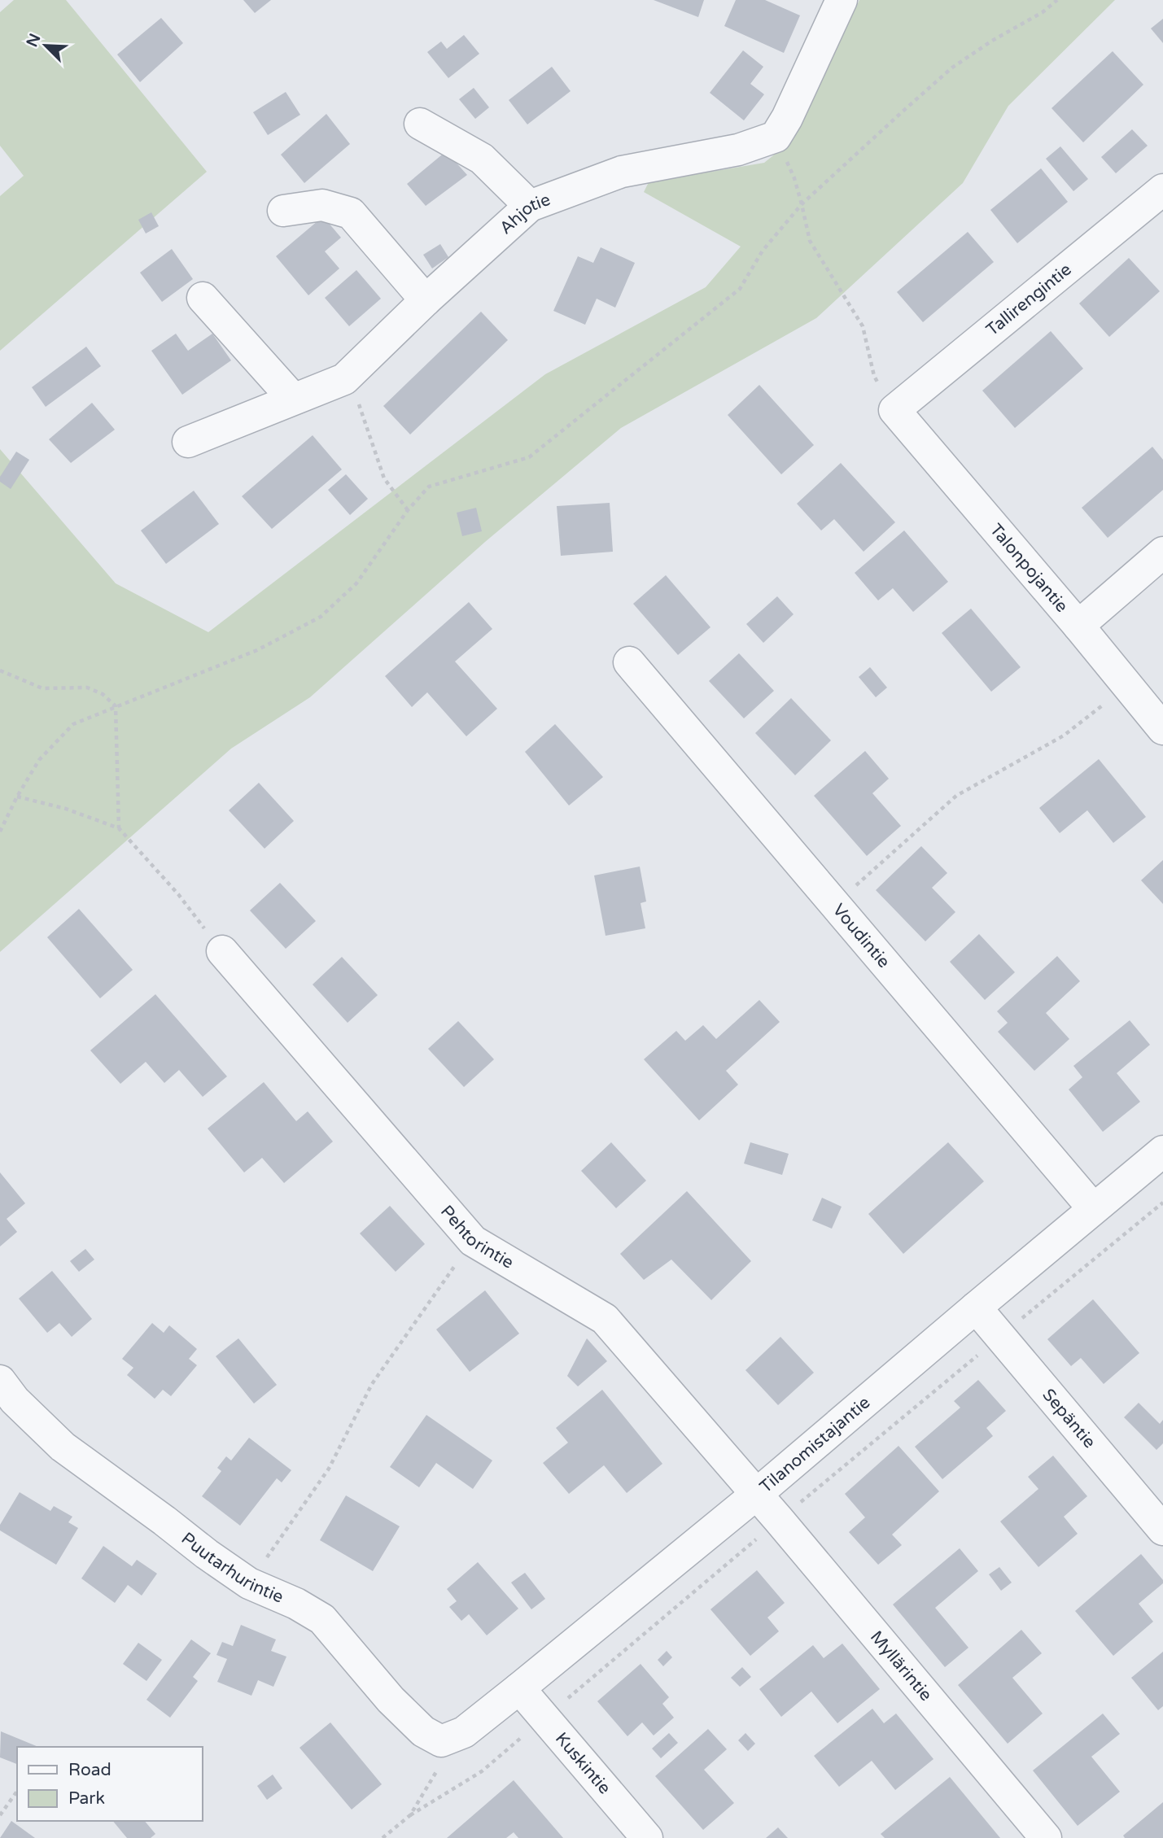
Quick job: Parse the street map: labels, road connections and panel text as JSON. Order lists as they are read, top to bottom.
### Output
{
  "streets": {
    "street": [
      "Ahjotie",
      "Tallirengintie",
      "Talonpojantie",
      "Voudintie",
      "Pehtorintie",
      "Sepäntie",
      "Tilanomistajantie",
      "Puutarhurintie",
      "Myllärintie",
      "Kuskintie"
    ]
  },
  "crossings": [
    ["Tallirengintie", "Talonpojantie"],
    ["Voudintie", "Tilanomistajantie"],
    ["Pehtorintie", "Tilanomistajantie"],
    ["Pehtorintie", "Myllärintie"],
    ["Sepäntie", "Tilanomistajantie"],
    ["Tilanomistajantie", "Puutarhurintie"],
    ["Tilanomistajantie", "Myllärintie"],
    ["Tilanomistajantie", "Kuskintie"]
  ],
  "legend": ["Road", "Park"],
  "north": "top left"
}
